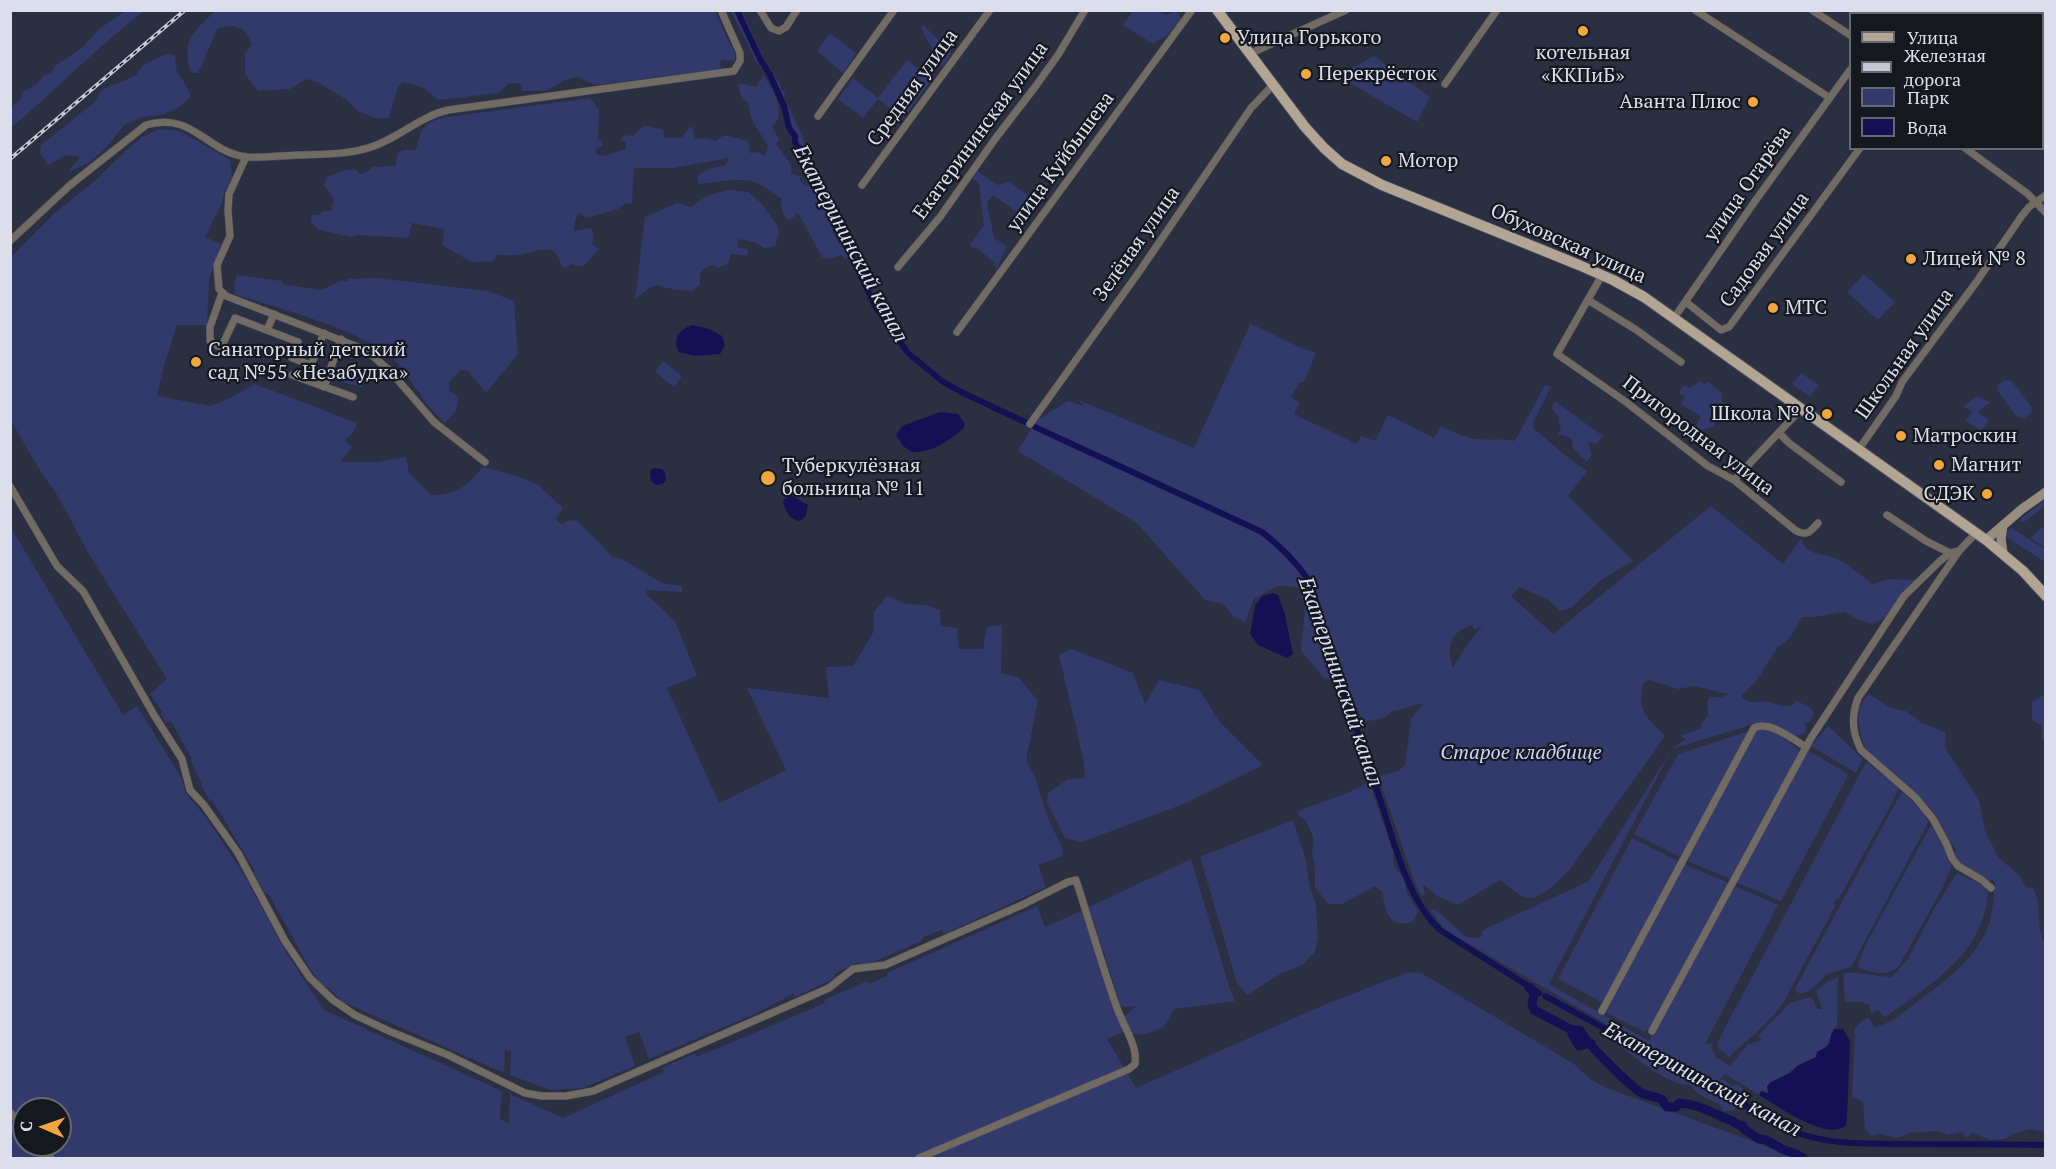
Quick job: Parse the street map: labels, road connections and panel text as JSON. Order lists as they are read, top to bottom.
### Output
{
  "streets": {
    "main road": ["Обуховская улица"],
    "street": [
      "Средняя улица",
      "Екатерининская улица",
      "улица Куйбышева",
      "улица Огарёва",
      "Зелёная улица",
      "Садовая улица",
      "Школьная улица",
      "Пригородная улица"
    ]
  },
  "crossings": [
    ["улица Огарёва", "Обуховская улица"],
    ["улица Огарёва", "Садовая улица"],
    ["Зелёная улица", "Обуховская улица"],
    ["Обуховская улица", "Школьная улица"]
  ],
  "water": ["Екатерининский канал"],
  "parks": ["Старое кладбище"],
  "places": [
    "котельная «ККПиБ»",
    "Улица Горького",
    "Перекрёсток",
    "Аванта Плюс",
    "Мотор",
    "Лицей № 8",
    "МТС",
    "Санаторный детский сад №55 «Незабудка»",
    "Школа № 8",
    "Матроскин",
    "Магнит",
    "Туберкулёзная больница № 11",
    "СДЭК"
  ],
  "legend": [
    "Улица",
    "Железная дорога",
    "Парк",
    "Вода"
  ],
  "north": "left"
}
